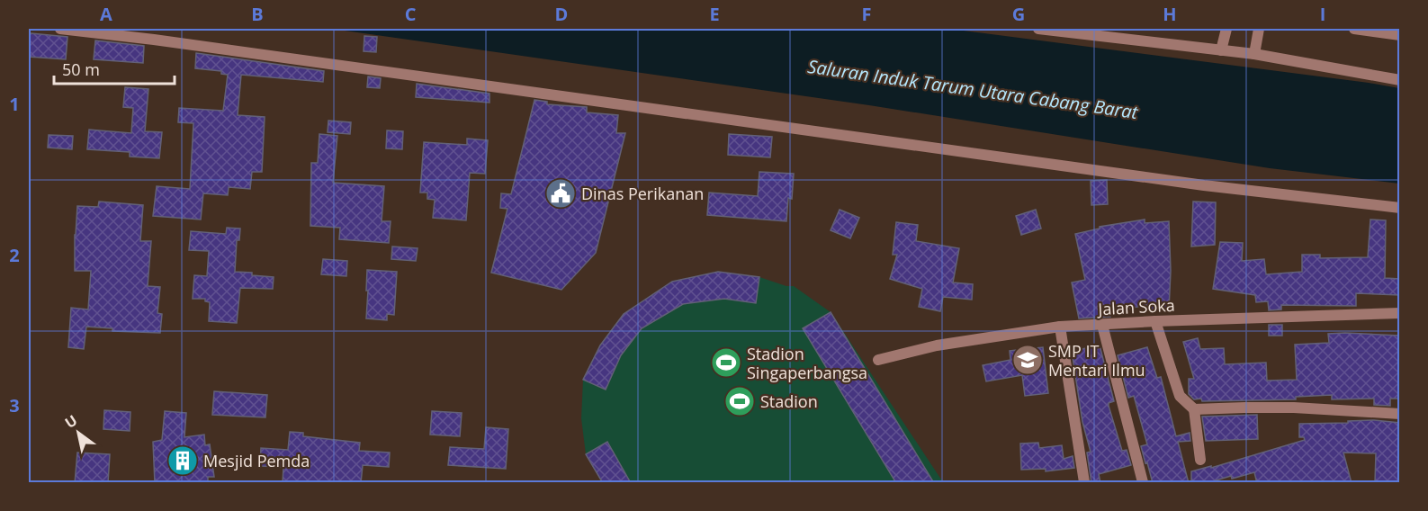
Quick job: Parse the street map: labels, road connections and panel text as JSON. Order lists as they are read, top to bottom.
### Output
{
  "streets": {
    "street": ["Jalan Soka"]
  },
  "water": ["Saluran Induk Tarum Utara Cabang Barat"],
  "places": {
    "public building": ["Dinas Perikanan"],
    "school or university": ["SMP IT Mentari Ilmu"],
    "sports": ["Stadion Singaperbangsa", "Stadion"],
    "building": ["Mesjid Pemda"]
  },
  "scale_bar": "50 m",
  "north": "top left",
  "grid": {
    "columns": [
      "A",
      "B",
      "C",
      "D",
      "E",
      "F",
      "G",
      "H",
      "I"
    ],
    "rows": ["1", "2", "3"]
  }
}
